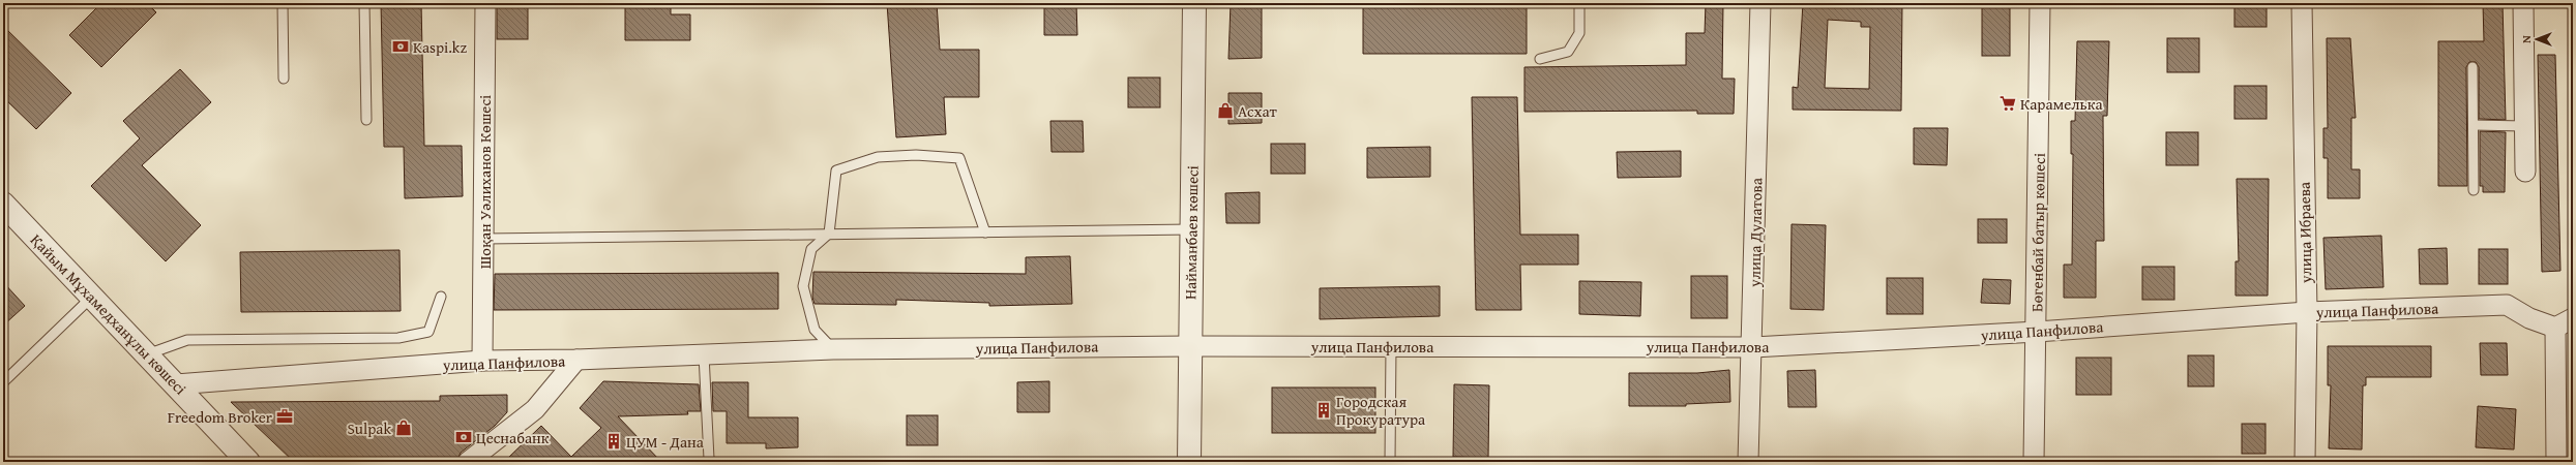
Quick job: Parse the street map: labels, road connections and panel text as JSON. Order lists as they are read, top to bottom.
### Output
{
  "streets": {
    "street": [
      "Шоқан Уәлиханов Көшесі",
      "Найманбаев көшесі",
      "улица Дулатова",
      "Бөгенбай батыр көшесі",
      "улица Ибраева",
      "улица Панфилова",
      "Қайым Мұхамедханұлы көшесі"
    ]
  },
  "crossings": [
    ["Шоқан Уәлиханов Көшесі", "улица Панфилова"],
    ["Найманбаев көшесі", "улица Панфилова"],
    ["улица Дулатова", "улица Панфилова"],
    ["Бөгенбай батыр көшесі", "улица Панфилова"],
    ["улица Ибраева", "улица Панфилова"],
    ["улица Панфилова", "Қайым Мұхамедханұлы көшесі"]
  ],
  "places": {
    "bank": ["Kaspi.kz", "Цеснабанк"],
    "supermarket": ["Карамелька"],
    "shop": ["Асхат", "Sulpak"],
    "building": ["Городская Прокуратура", "ЦУМ - Дана"],
    "office": ["Freedom Broker"]
  },
  "north": "left"
}
